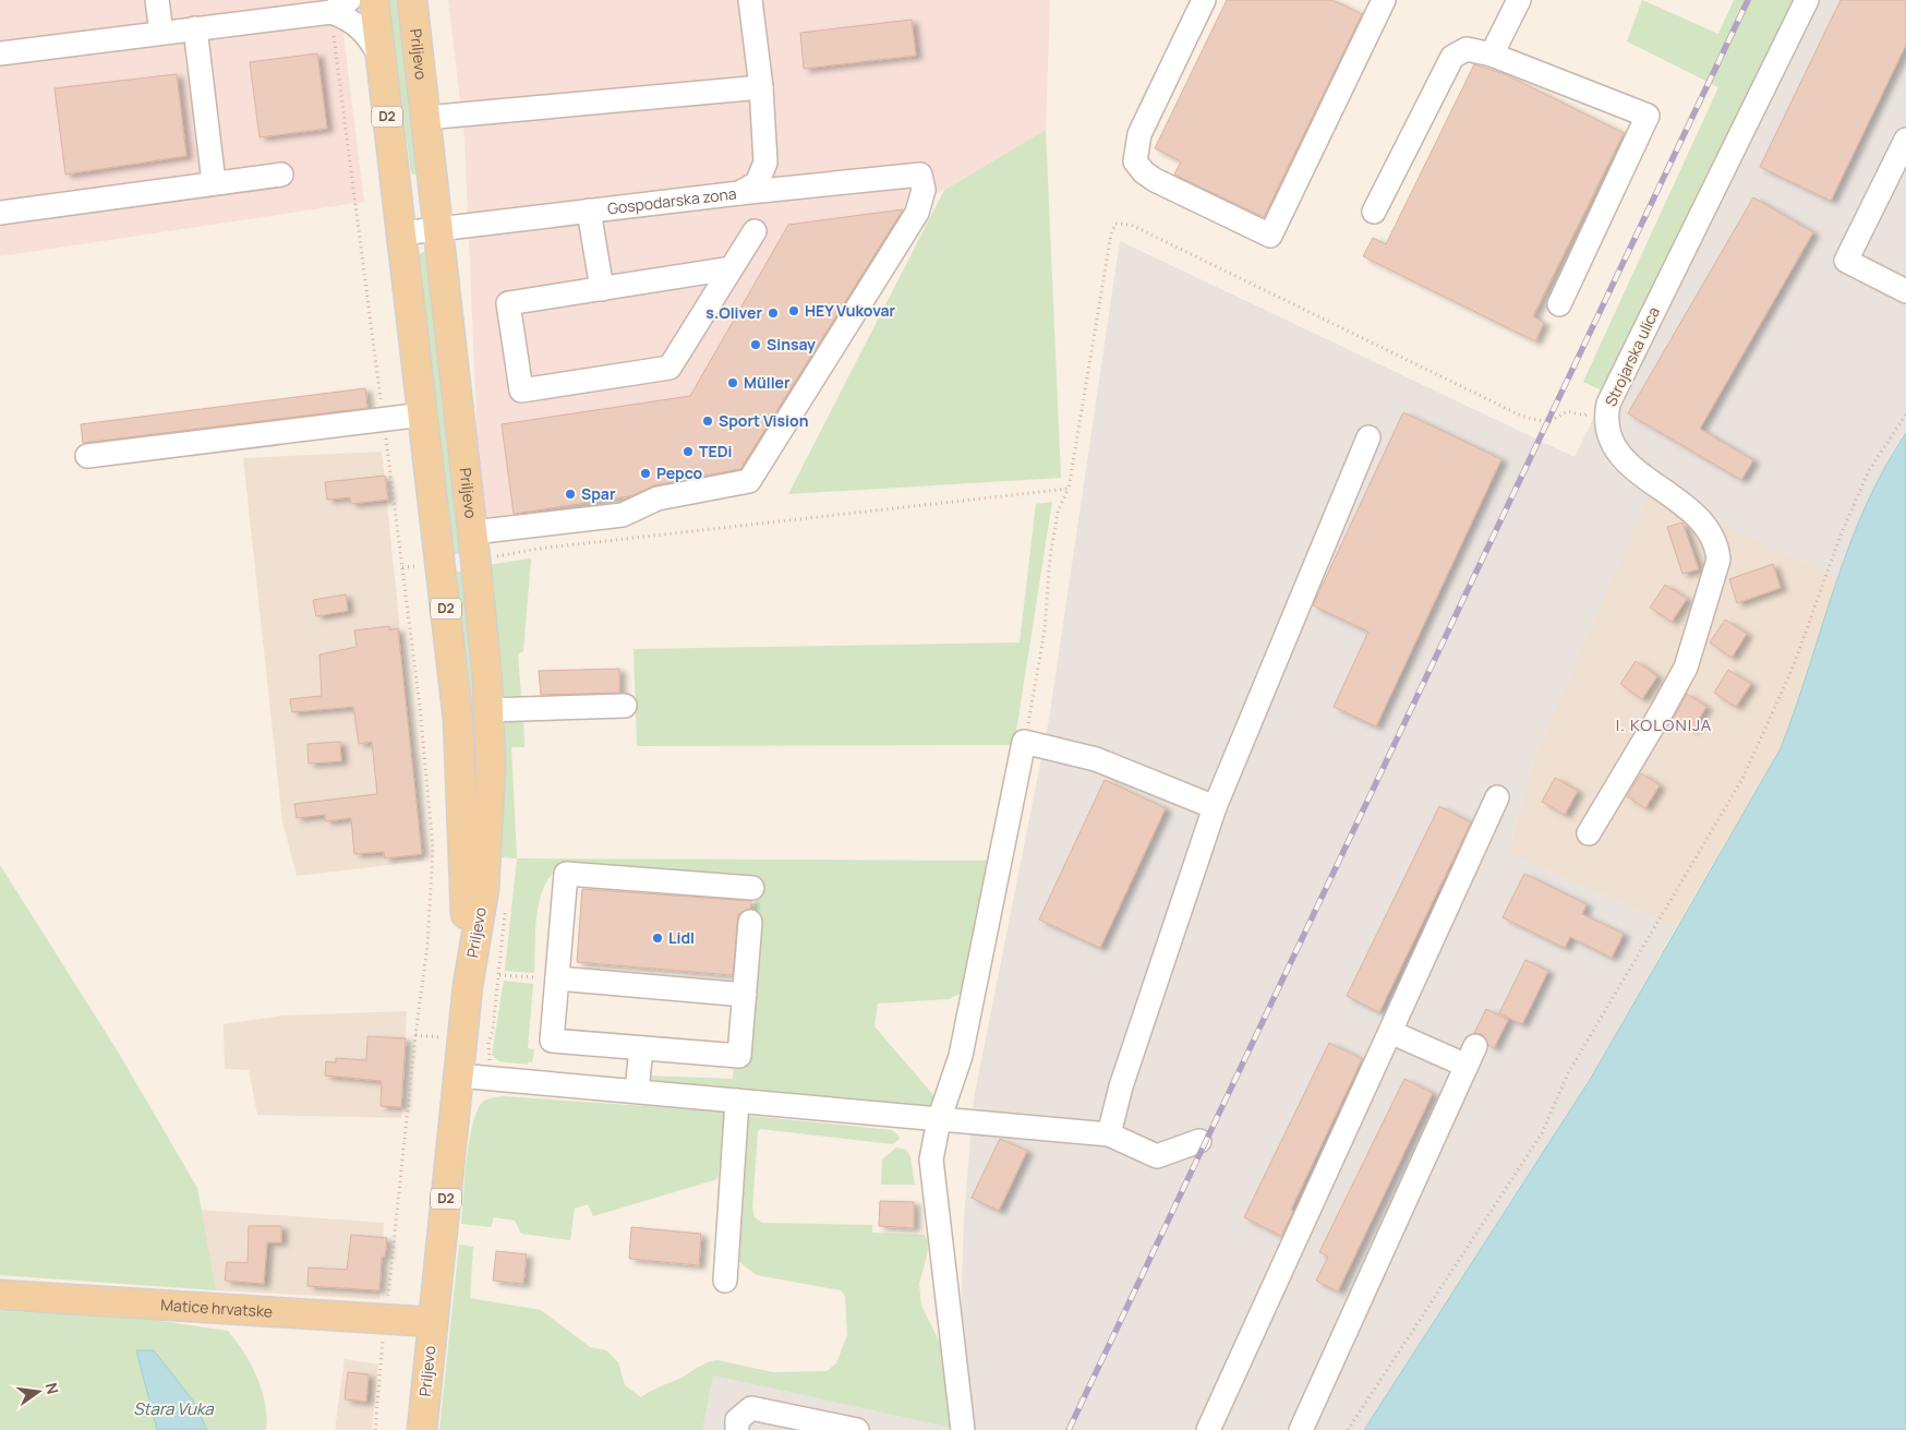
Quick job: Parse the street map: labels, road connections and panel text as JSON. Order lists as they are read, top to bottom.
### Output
{
  "streets": {
    "main road": ["Priljevo", "D2", "Matice hrvatske"],
    "street": ["Gospodarska zona", "Strojarska ulica"]
  },
  "crossings": [
    ["Priljevo", "Gospodarska zona"],
    ["Priljevo", "Matice hrvatske"]
  ],
  "districts": ["I. KOLONIJA"],
  "water": ["Stara Vuka"],
  "places": [
    "HEY Vukovar",
    "s.Oliver",
    "Sinsay",
    "Müller",
    "Sport Vision",
    "TEDi",
    "Pepco",
    "Spar",
    "Lidl"
  ],
  "north": "right"
}
